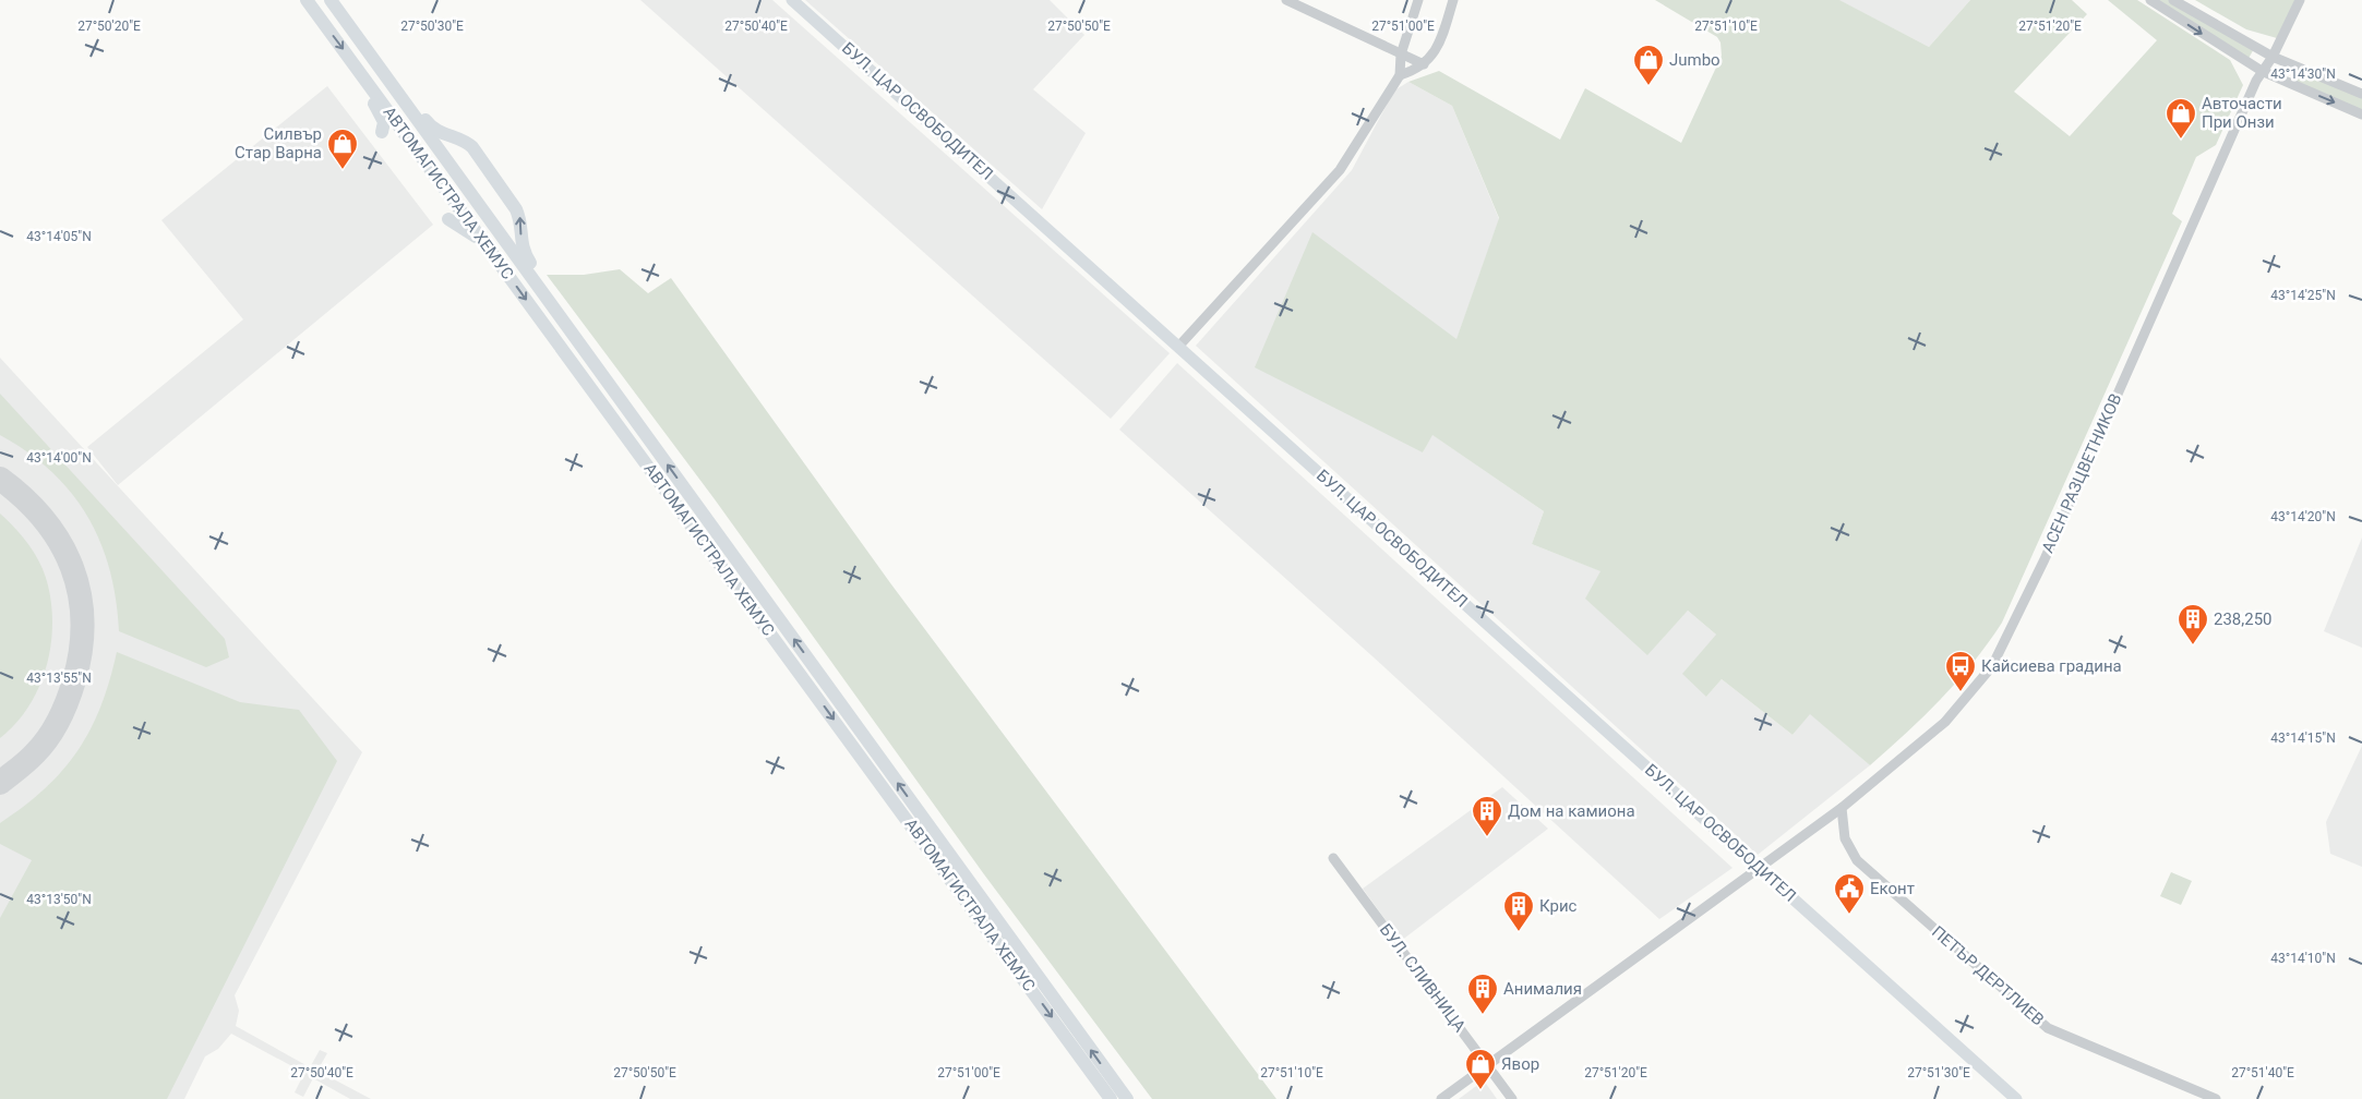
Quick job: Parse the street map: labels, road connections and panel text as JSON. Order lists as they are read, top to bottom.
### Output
{
  "streets": {
    "highway": ["АВТОМАГИСТРАЛА ХЕМУС"],
    "main road": ["БУЛ. ЦАР ОСВОБОДИТЕЛ"],
    "street": ["АСЕН РАЗЦВЕТНИКОВ", "ПЕТЪР ДЕРТЛИЕВ", "БУЛ. СЛИВНИЦА"]
  },
  "crossings": [
    ["БУЛ. ЦАР ОСВОБОДИТЕЛ", "АСЕН РАЗЦВЕТНИКОВ"],
    ["АСЕН РАЗЦВЕТНИКОВ", "ПЕТЪР ДЕРТЛИЕВ"],
    ["АСЕН РАЗЦВЕТНИКОВ", "БУЛ. СЛИВНИЦА"]
  ],
  "places": {
    "shop": [
      "Jumbo",
      "Авточасти При Онзи",
      "Силвър Стар Варна",
      "Явор"
    ],
    "building": [
      "238,250",
      "Дом на камиона",
      "Крис",
      "Анималия"
    ],
    "bus stop": ["Кайсиева градина"],
    "public building": ["Еконт"]
  },
  "coordinates": [
    "27°51'10\"E",
    "27°50'20\"E",
    "27°50'30\"E",
    "27°50'40\"E",
    "27°50'50\"E",
    "27°51'00\"E",
    "27°51'20\"E",
    "43°14'30\"N",
    "43°14'05\"N",
    "43°14'25\"N",
    "43°14'00\"N",
    "43°14'20\"N",
    "43°13'55\"N",
    "43°14'15\"N",
    "43°13'50\"N",
    "43°14'10\"N",
    "27°51'30\"E",
    "27°51'40\"E"
  ]
}
